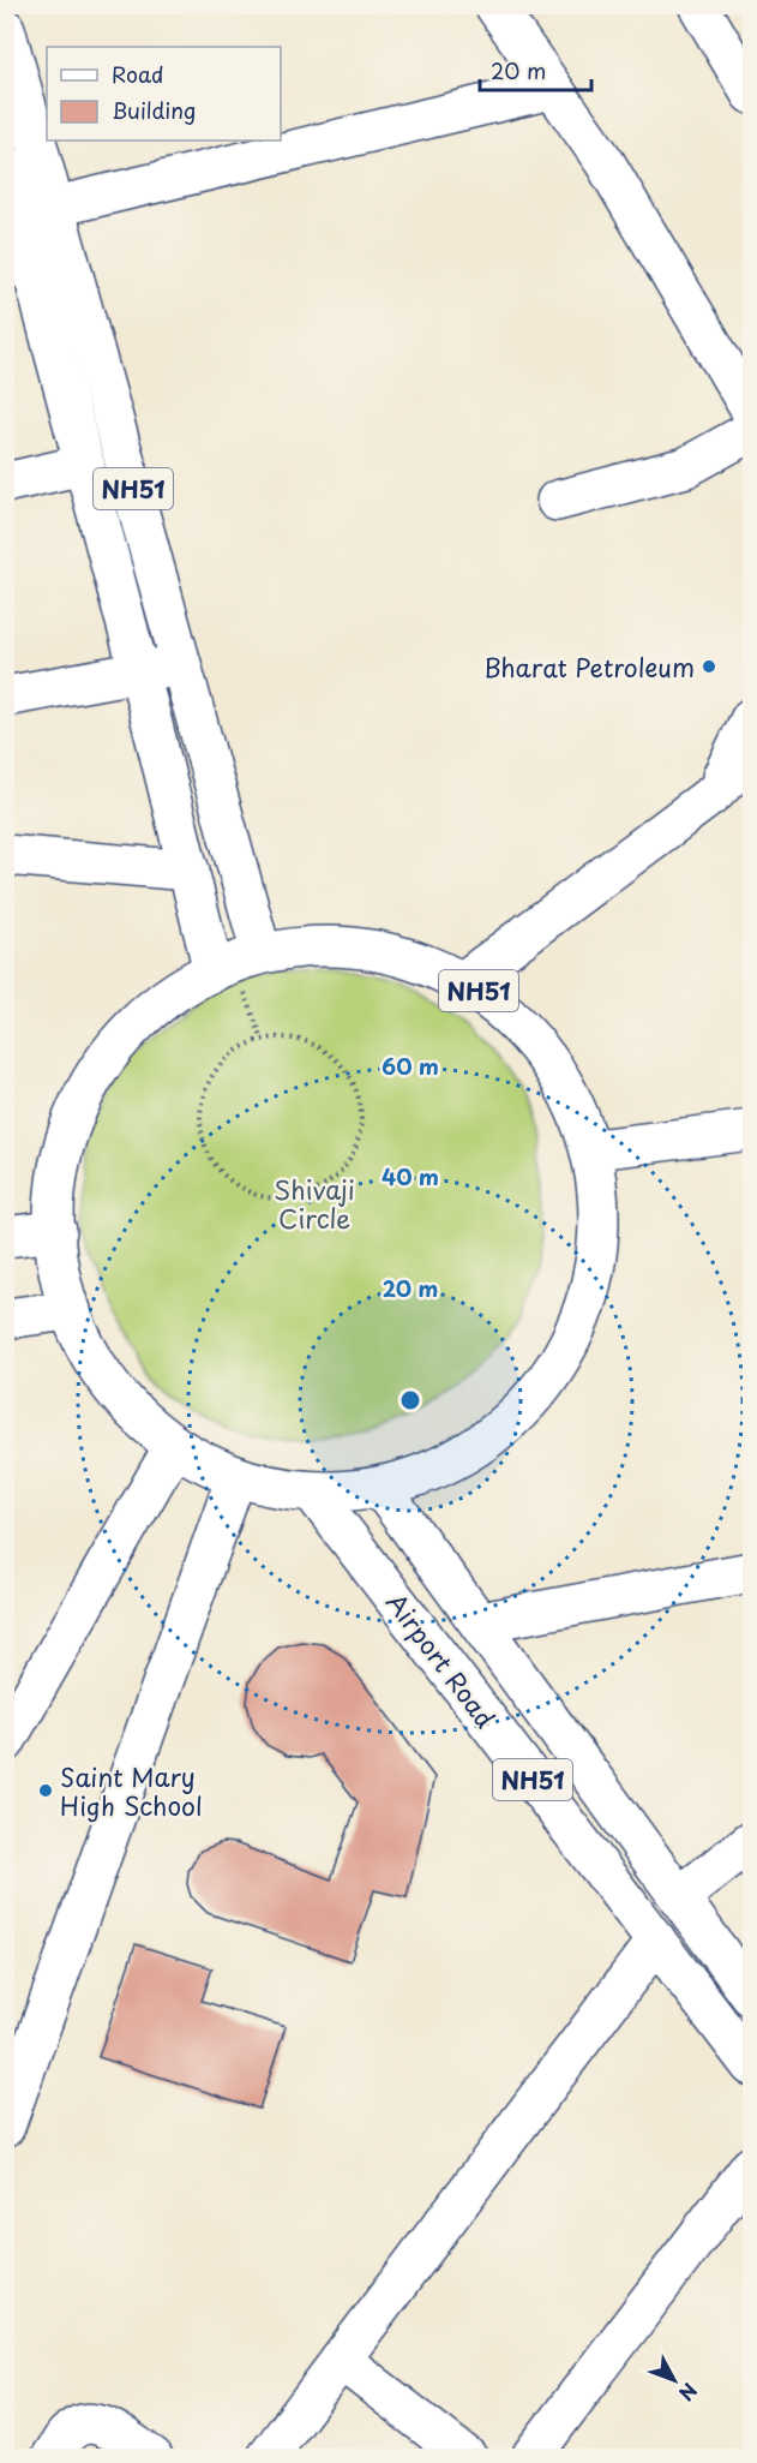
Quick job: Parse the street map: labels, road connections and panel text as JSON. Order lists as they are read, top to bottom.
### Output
{
  "streets": {
    "main road": ["NH51", "Airport Road"]
  },
  "crossings": [
    ["NH51", "Airport Road"]
  ],
  "parks": ["Shivaji Circle"],
  "places": ["Bharat Petroleum", "Saint Mary High School"],
  "legend": ["Road", "Building"],
  "scale_bar": "20 m",
  "north": "bottom right",
  "rings": ["60 m", "40 m", "20 m"]
}
